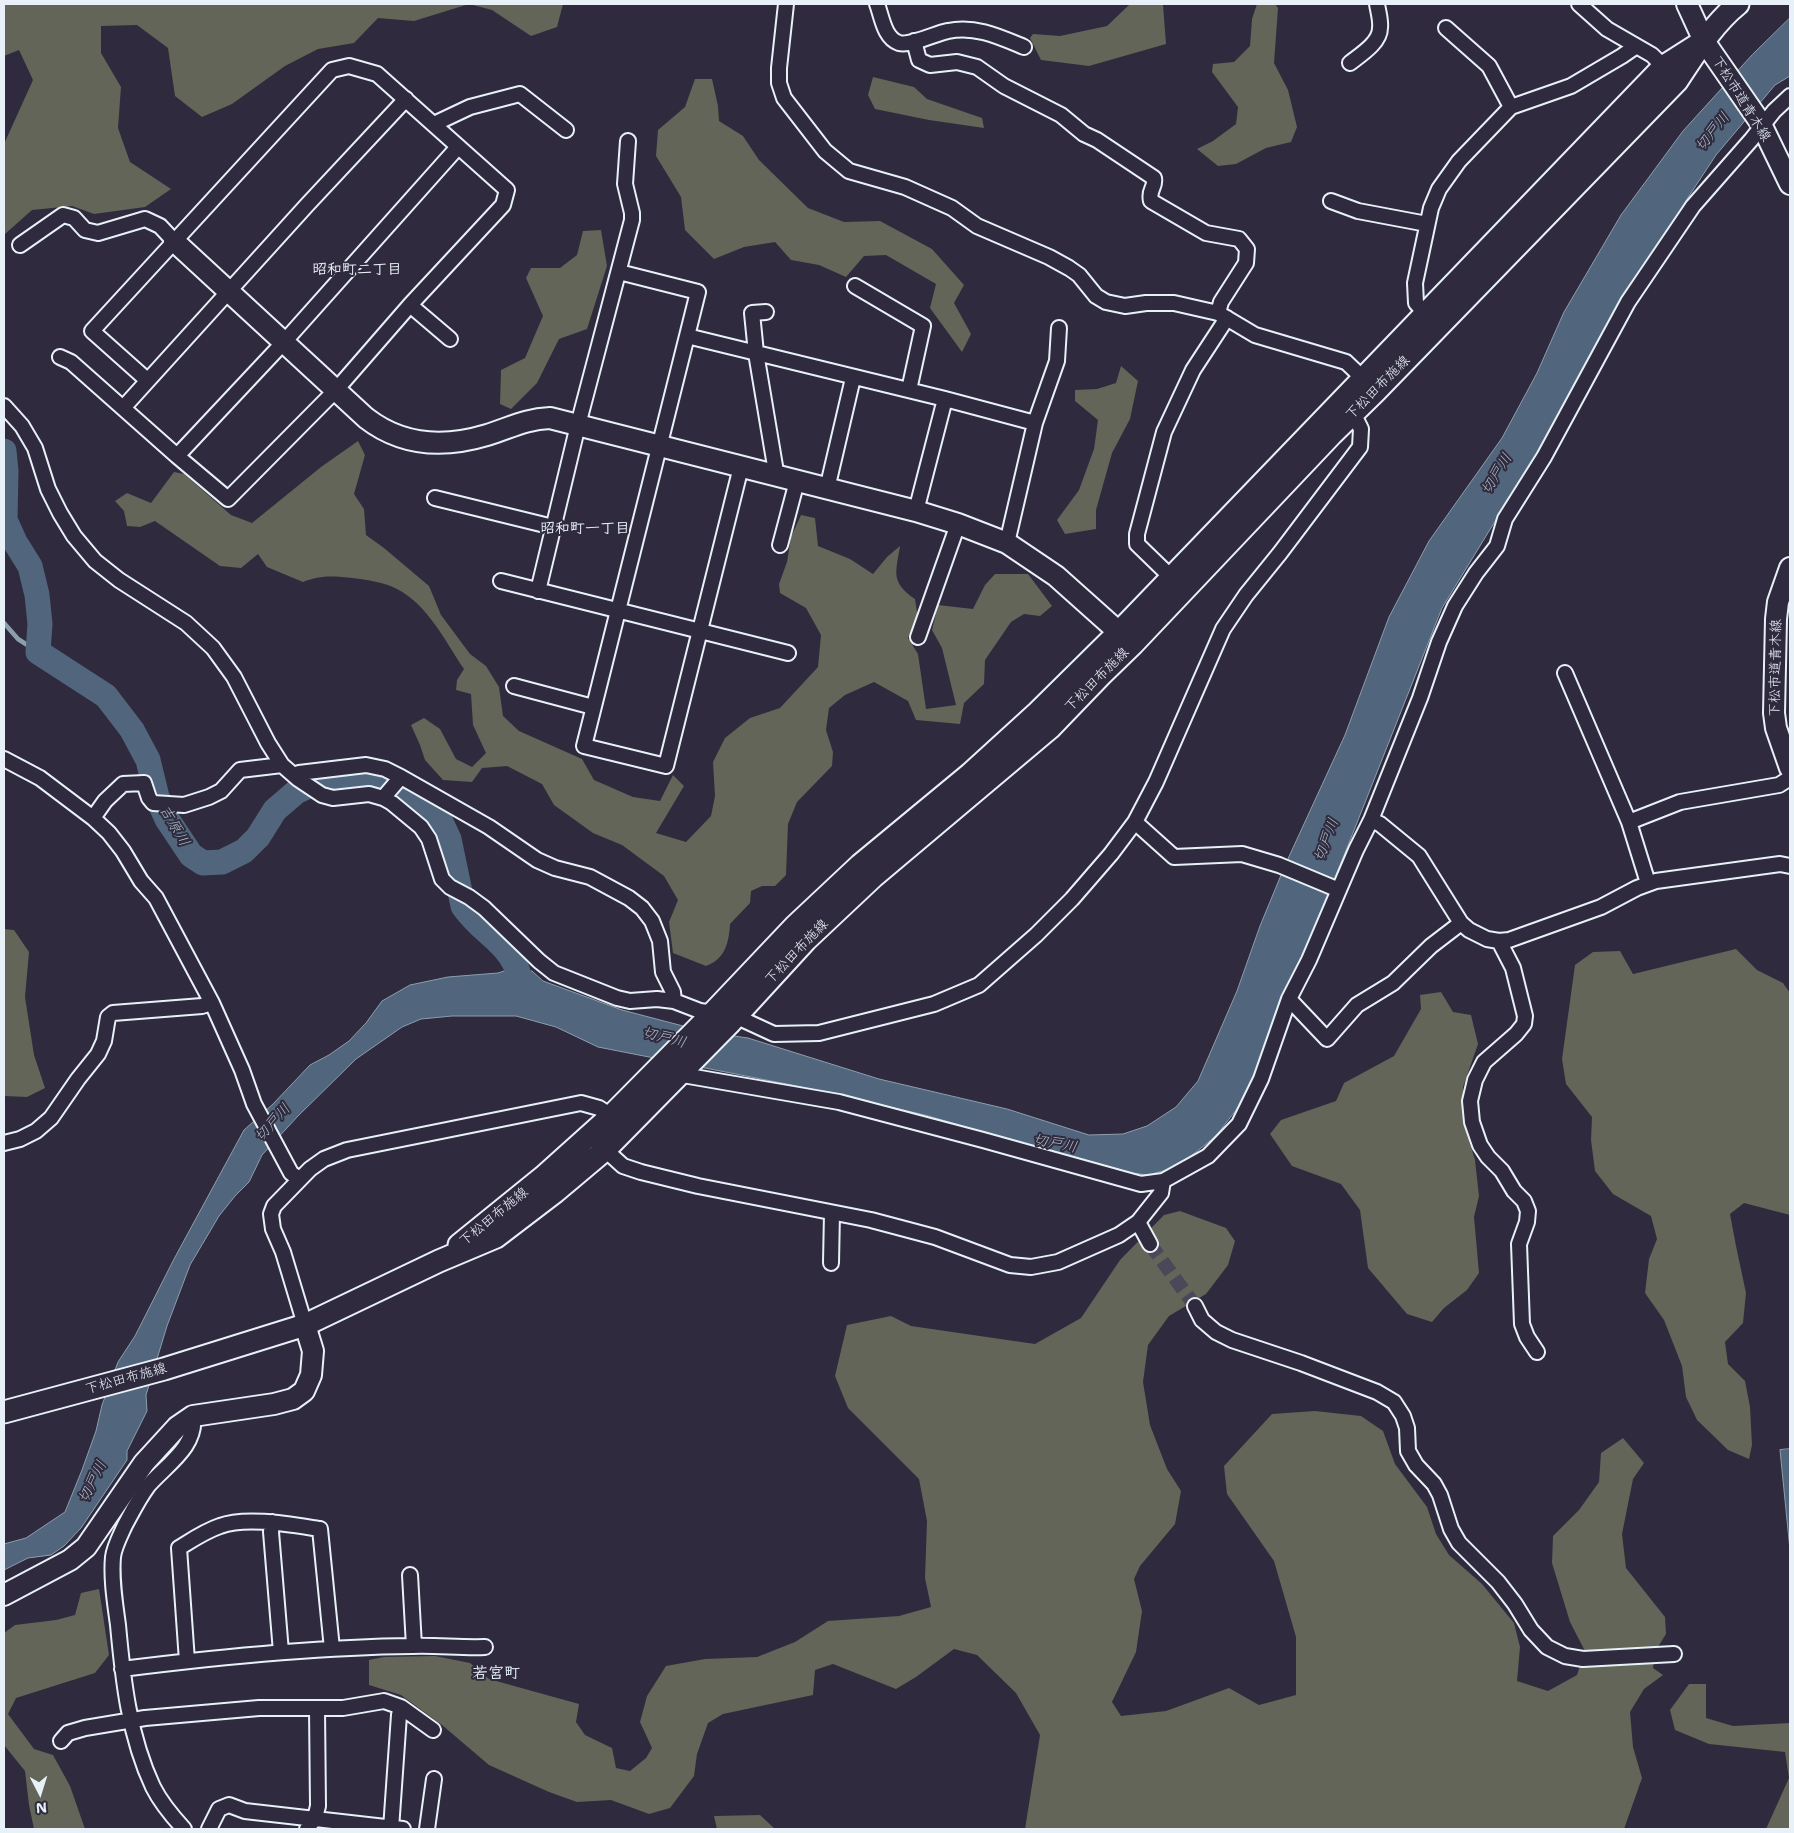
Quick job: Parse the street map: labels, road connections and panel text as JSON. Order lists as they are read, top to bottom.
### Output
{
  "streets": {
    "main road": ["下松田布施線"],
    "street": ["下松市道青木線"]
  },
  "crossings": [
    ["下松市道青木線", "下松田布施線"]
  ],
  "districts": ["昭和町二丁目", "昭和町一丁目", "若宮町"],
  "water": ["切戸川", "吉原川"],
  "north": "bottom"
}
